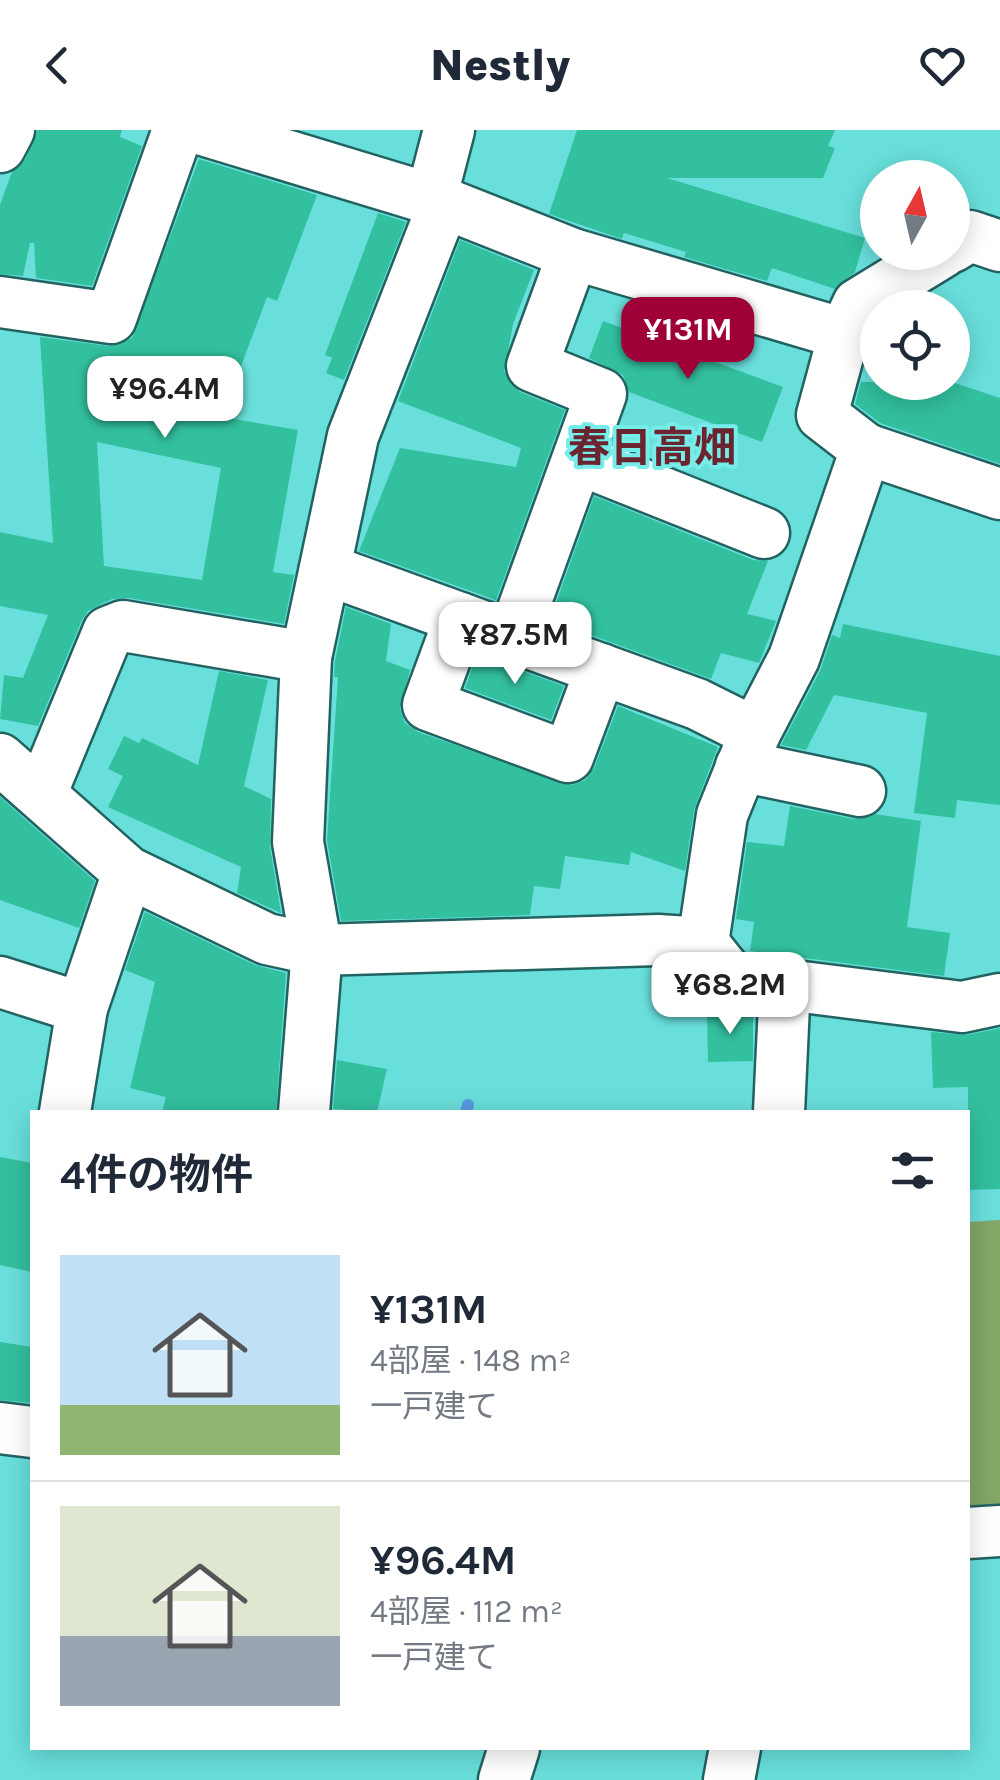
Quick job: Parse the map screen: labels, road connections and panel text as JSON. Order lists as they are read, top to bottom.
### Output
{
  "districts": ["春日高畑"],
  "north": "top",
  "page": {
    "header": "Nestly",
    "price": [
      "¥131M",
      "¥96.4M",
      "¥87.5M",
      "¥68.2M"
    ],
    "heading": "4件の物件",
    "list": [
      {
        "name": "¥131M",
        "note": "4部屋 · 148 m² · 一戸建て"
      },
      {
        "name": "¥96.4M",
        "note": "4部屋 · 112 m² · 一戸建て"
      }
    ]
  }
}
